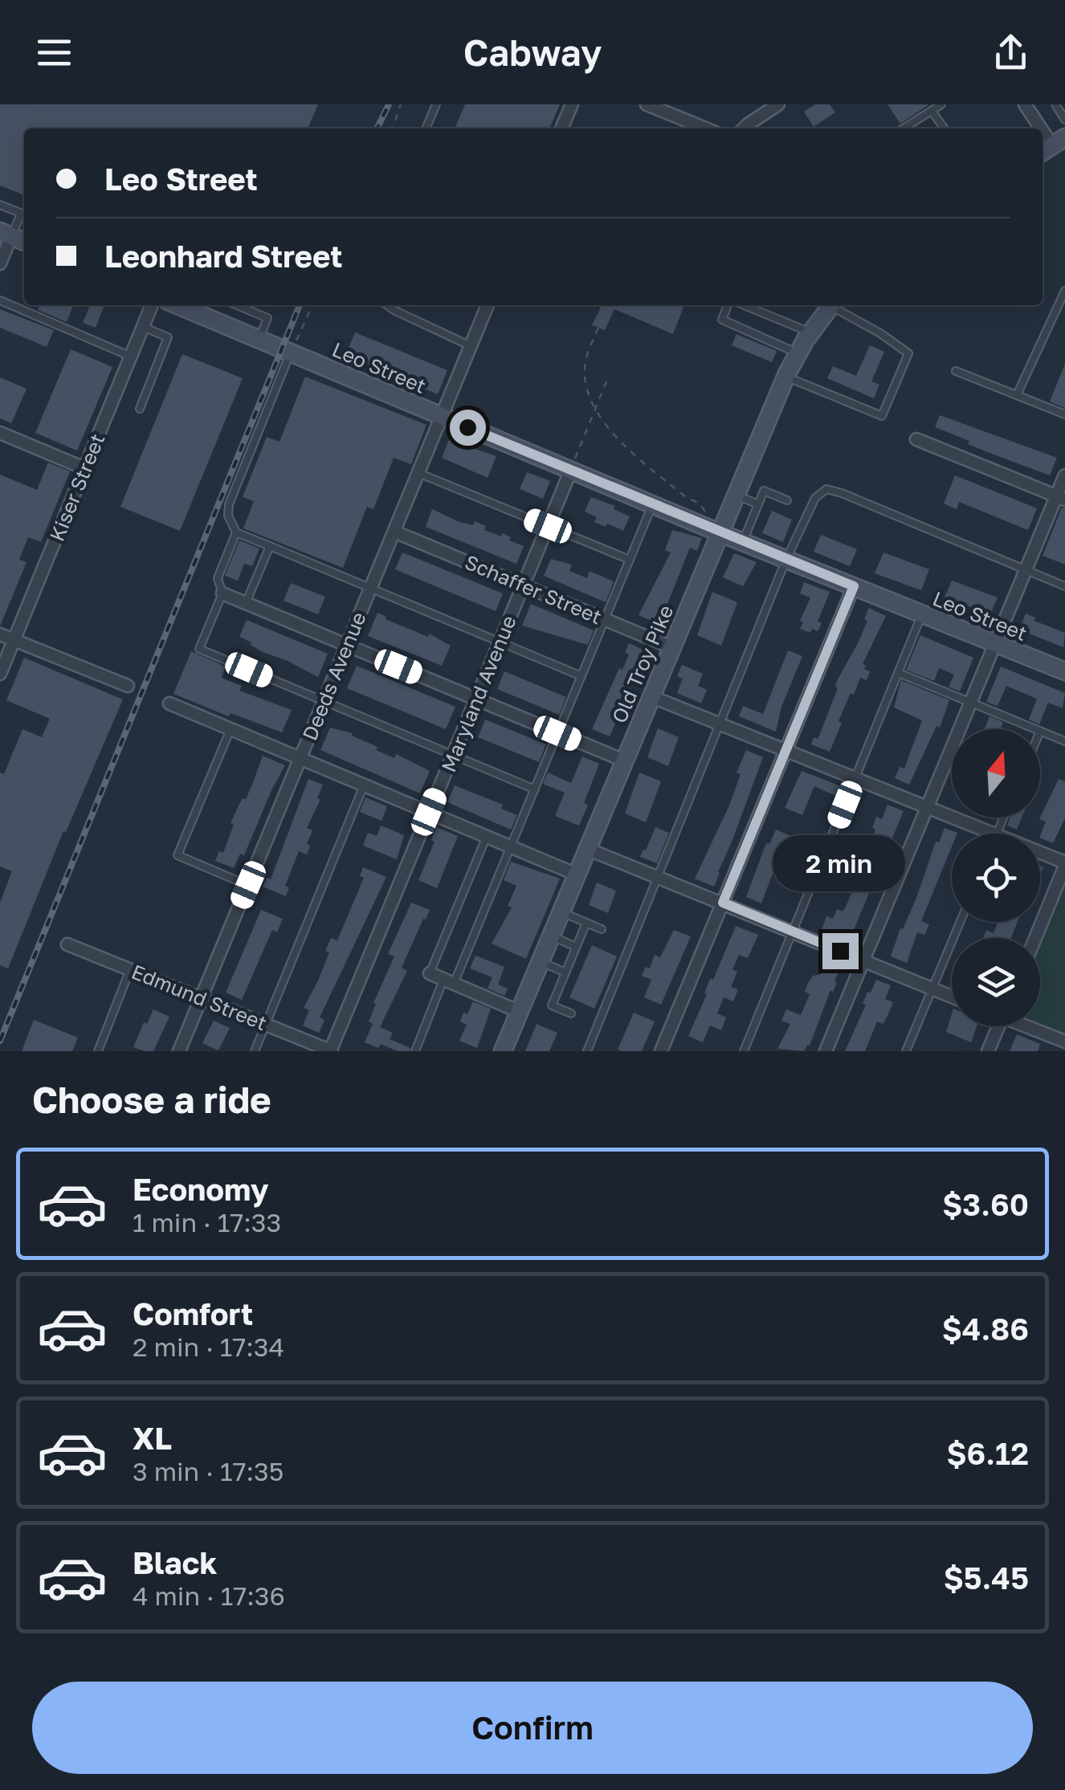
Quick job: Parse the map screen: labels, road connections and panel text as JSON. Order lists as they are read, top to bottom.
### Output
{
  "streets": {
    "street": [
      "Leo Street",
      "Kiser Street",
      "Schaffer Street",
      "Old Troy Pike",
      "Deeds Avenue",
      "Maryland Avenue",
      "Edmund Street"
    ]
  },
  "crossings": [
    ["Leo Street", "Old Troy Pike"],
    ["Leo Street", "Deeds Avenue"],
    ["Leo Street", "Maryland Avenue"],
    ["Schaffer Street", "Old Troy Pike"],
    ["Schaffer Street", "Deeds Avenue"],
    ["Schaffer Street", "Maryland Avenue"],
    ["Deeds Avenue", "Edmund Street"],
    ["Maryland Avenue", "Edmund Street"]
  ],
  "north": "top",
  "page": {
    "header": "Cabway",
    "banner": ["Leo Street", "Leonhard Street"],
    "bubble": "2 min",
    "heading": "Choose a ride",
    "list": [
      {
        "name": "Economy",
        "note": "1 min · 17:33",
        "value": "$3.60"
      },
      {
        "name": "Comfort",
        "note": "2 min · 17:34",
        "value": "$4.86"
      },
      {
        "name": "XL",
        "note": "3 min · 17:35",
        "value": "$6.12"
      },
      {
        "name": "Black",
        "note": "4 min · 17:36",
        "value": "$5.45"
      }
    ],
    "buttons": "Confirm"
  }
}
